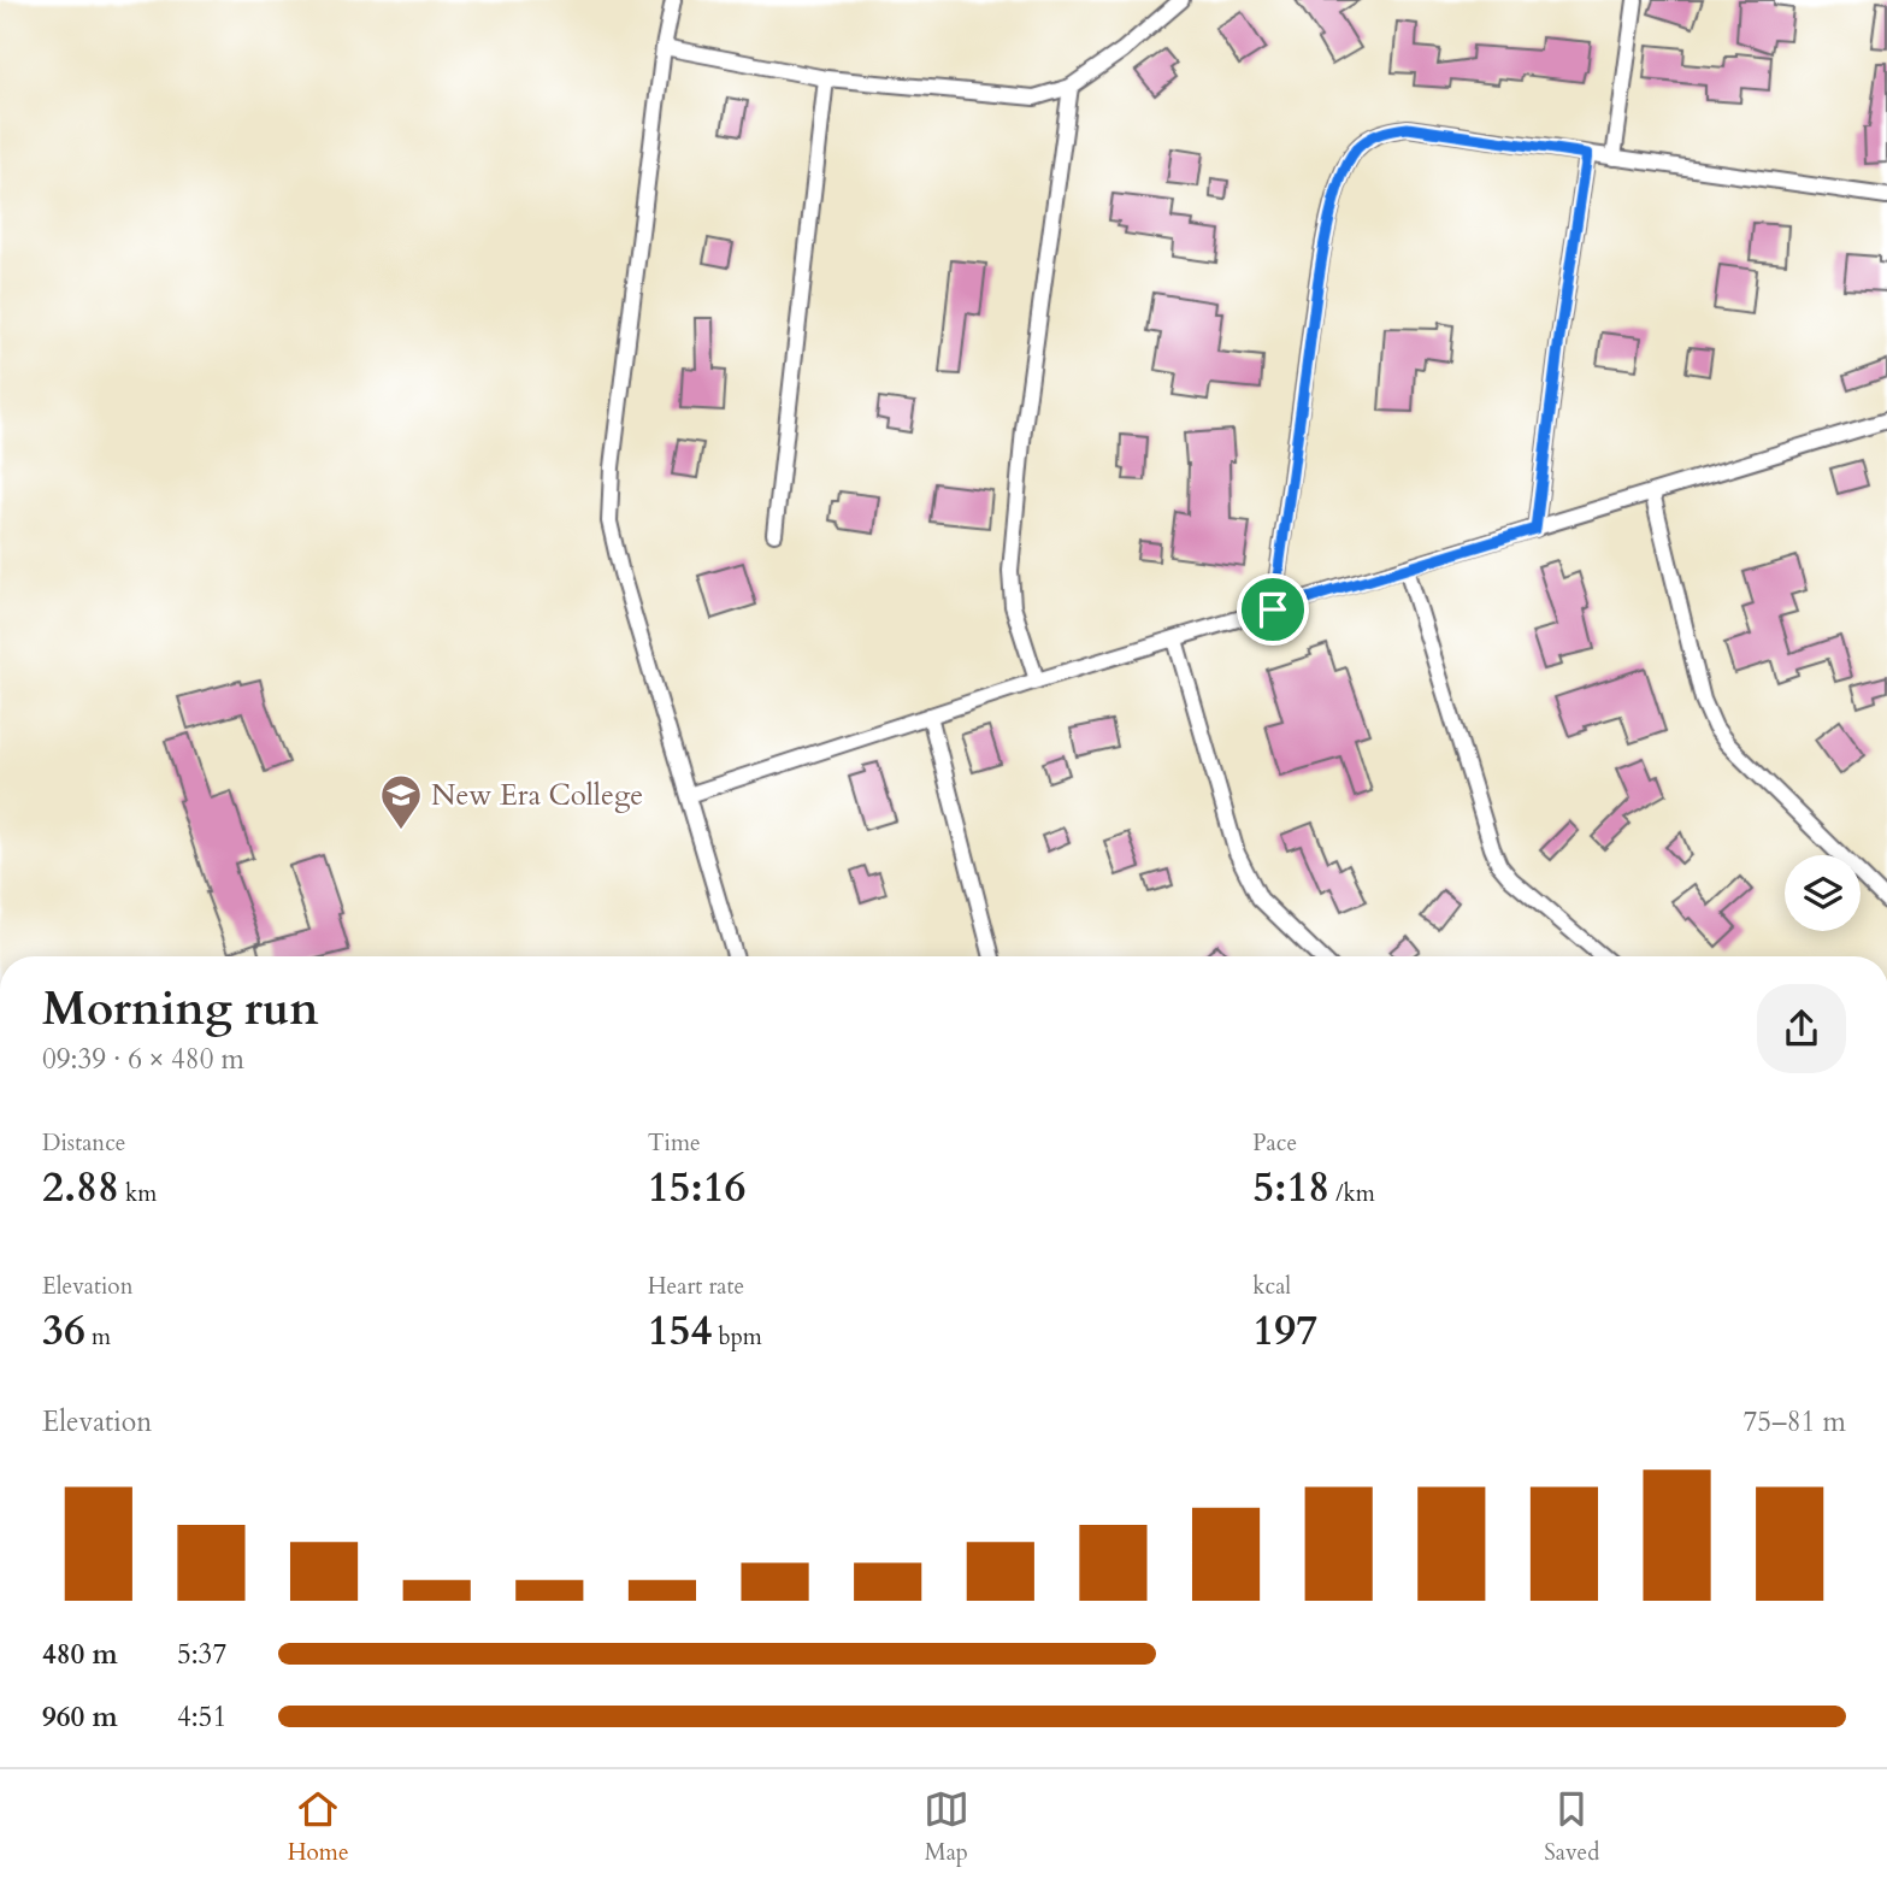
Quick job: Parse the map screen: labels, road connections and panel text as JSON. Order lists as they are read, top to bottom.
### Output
{
  "places": {
    "school or university": ["New Era College"]
  },
  "page": {
    "heading": ["Morning run", "09:39 · 6 × 480 m"],
    "stats": [
      ["Distance", "2.88 km"],
      ["Time", "15:16"],
      ["Pace", "5:18 /km"],
      ["Elevation", "36 m"],
      ["Heart rate", "154 bpm"],
      ["kcal", "197"]
    ],
    "chart": ["Elevation", "75–81 m"],
    "list": [
      {
        "name": "480 m",
        "note": "5:37"
      },
      {
        "name": "960 m",
        "note": "4:51"
      }
    ],
    "tabs": ["Home", "Map", "Saved"]
  }
}
